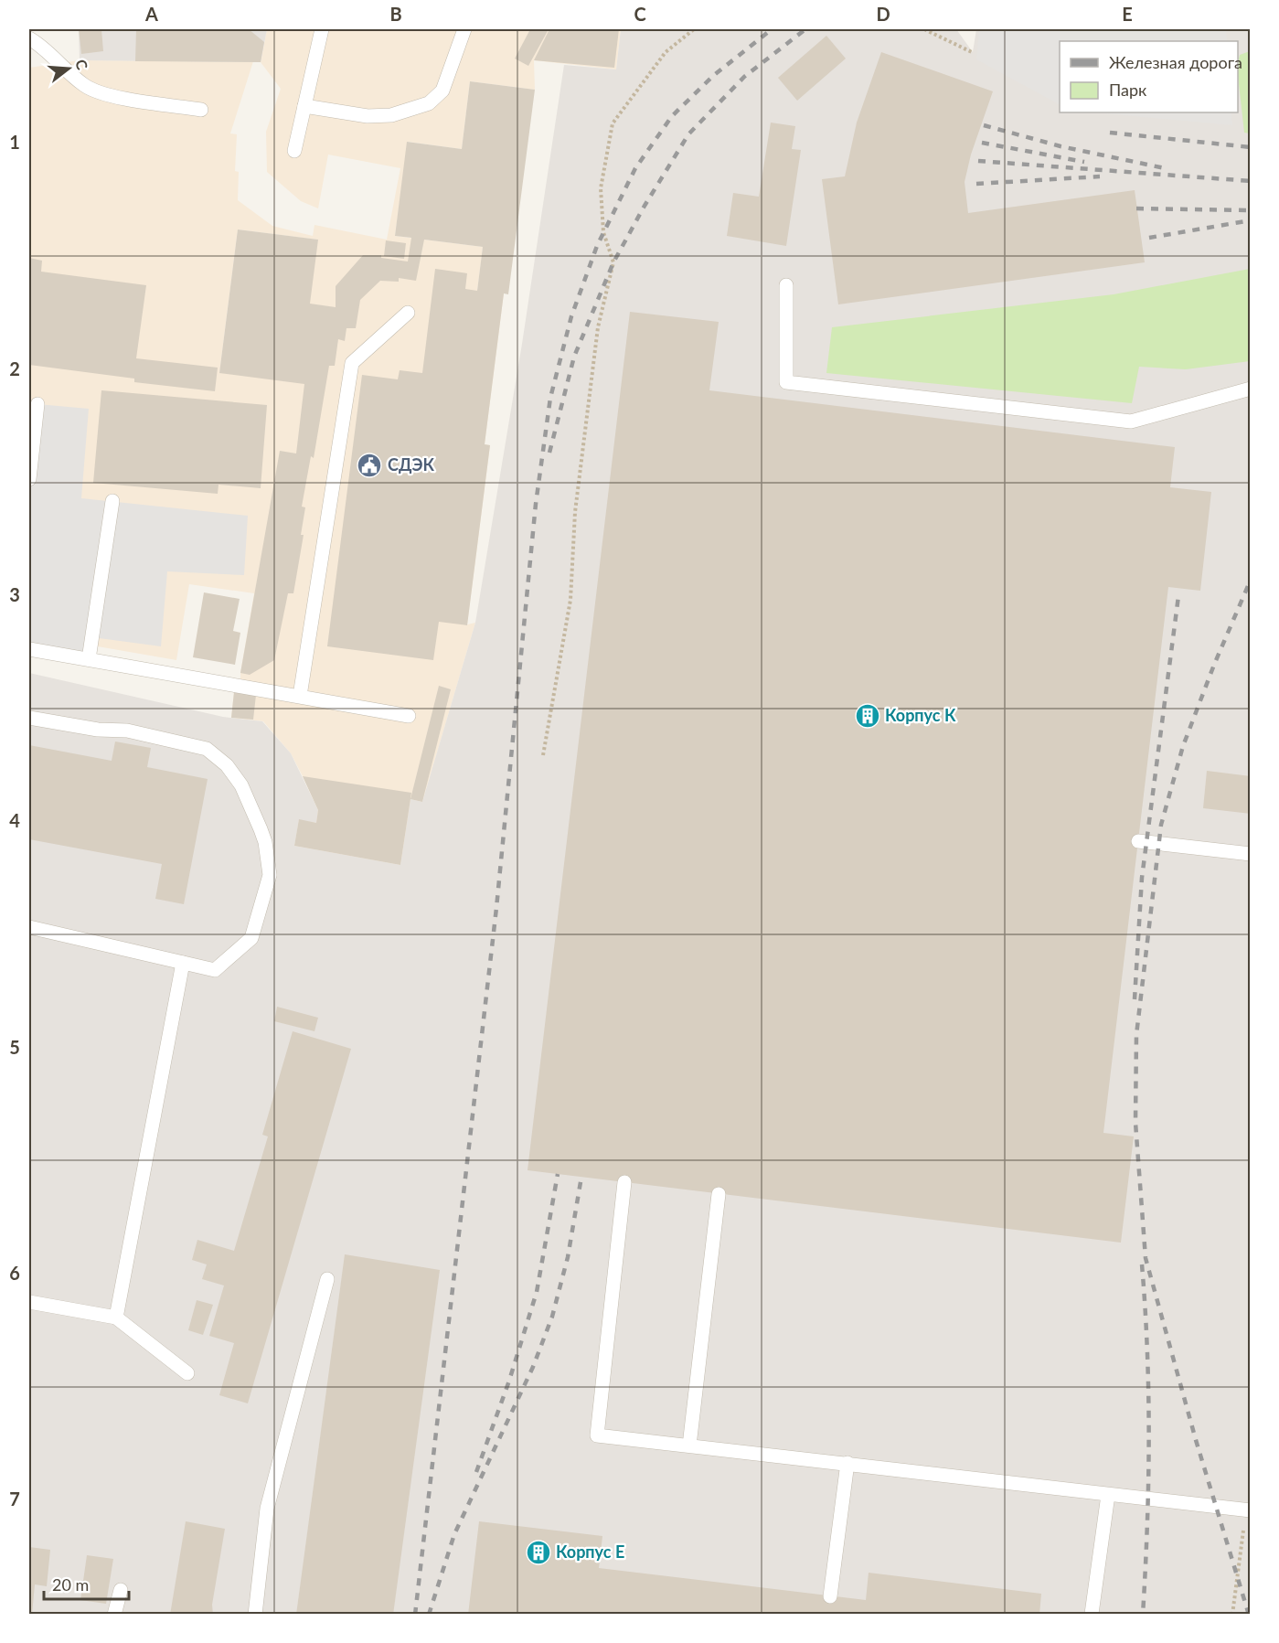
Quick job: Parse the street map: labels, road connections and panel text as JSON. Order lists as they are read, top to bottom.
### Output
{
  "places": {
    "public building": ["СДЭК"],
    "building": ["Корпус К", "Корпус Е"]
  },
  "legend": ["Железная дорога", "Парк"],
  "scale_bar": "20 m",
  "north": "right",
  "grid": {
    "columns": [
      "A",
      "B",
      "C",
      "D",
      "E"
    ],
    "rows": [
      "1",
      "2",
      "3",
      "4",
      "5",
      "6",
      "7"
    ]
  }
}
